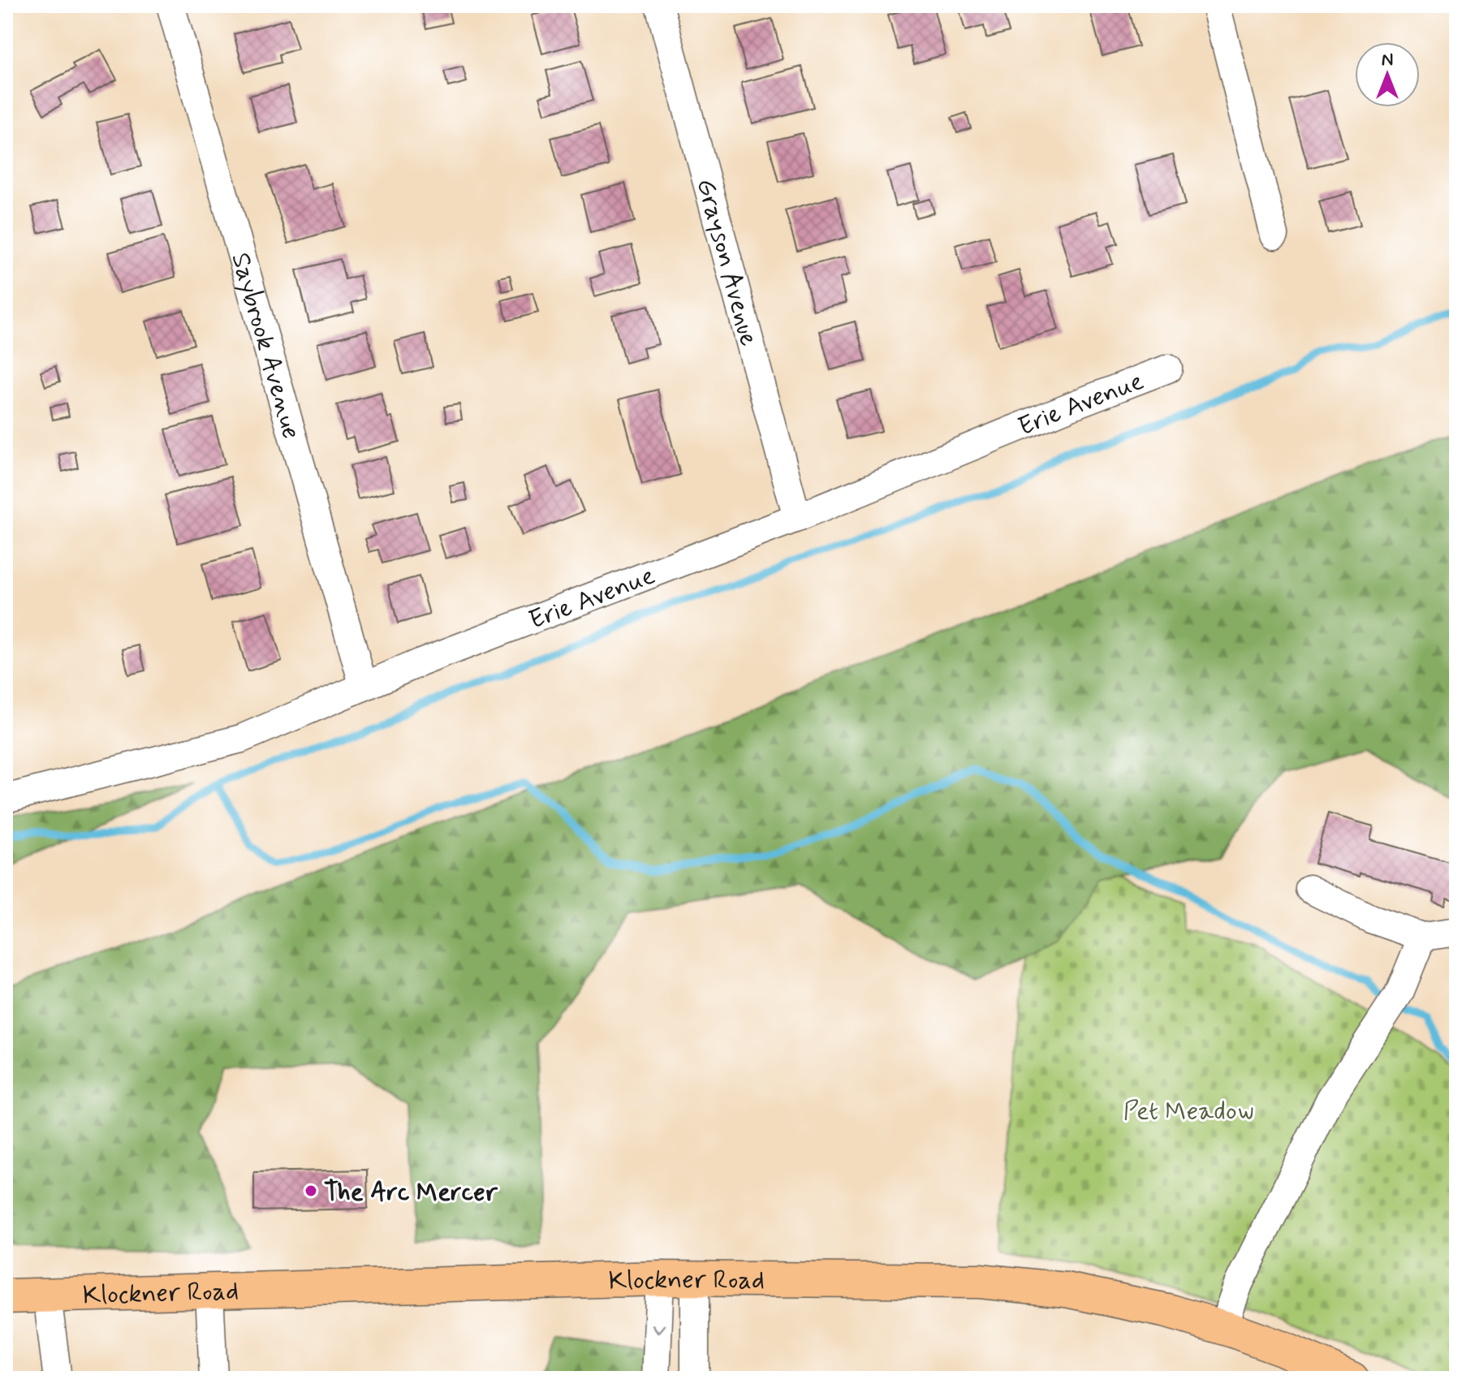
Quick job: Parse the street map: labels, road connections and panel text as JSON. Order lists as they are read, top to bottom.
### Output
{
  "streets": {
    "main road": ["Klockner Road"],
    "street": ["Grayson Avenue", "Saybrook Avenue", "Erie Avenue"]
  },
  "crossings": [
    ["Grayson Avenue", "Erie Avenue"],
    ["Saybrook Avenue", "Erie Avenue"]
  ],
  "parks": ["Pet Meadow"],
  "places": ["The Arc Mercer"],
  "north": "top"
}
